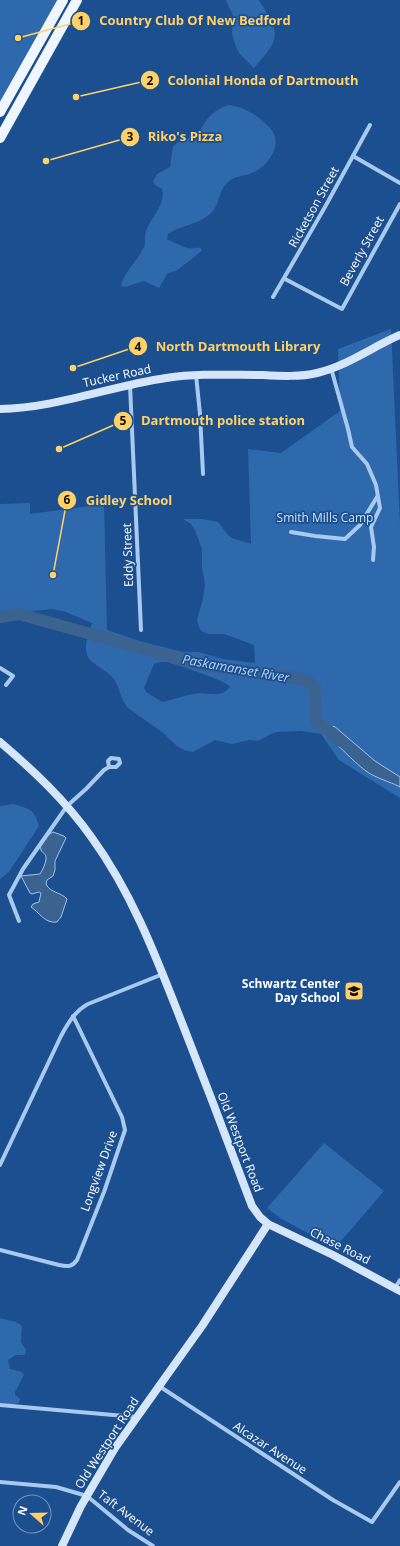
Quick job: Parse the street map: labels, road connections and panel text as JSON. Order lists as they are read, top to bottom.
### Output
{
  "streets": {
    "main road": ["Tucker Road", "Old Westport Road", "Chase Road"],
    "street": [
      "Ricketson Street",
      "Beverly Street",
      "Eddy Street",
      "Longview Drive",
      "Alcazar Avenue",
      "Taft Avenue"
    ]
  },
  "crossings": [
    ["Ricketson Street", "Beverly Street"],
    ["Tucker Road", "Eddy Street"],
    ["Old Westport Road", "Chase Road"],
    ["Old Westport Road", "Alcazar Avenue"],
    ["Old Westport Road", "Taft Avenue"]
  ],
  "water": ["Paskamanset River"],
  "parks": ["Smith Mills Camp"],
  "places": {
    "other": [
      "Country Club Of New Bedford",
      "Colonial Honda of Dartmouth",
      "Riko's Pizza",
      "North Dartmouth Library",
      "Dartmouth police station",
      "Gidley School"
    ],
    "school or university": ["Schwartz Center Day School"]
  },
  "north": "left"
}
